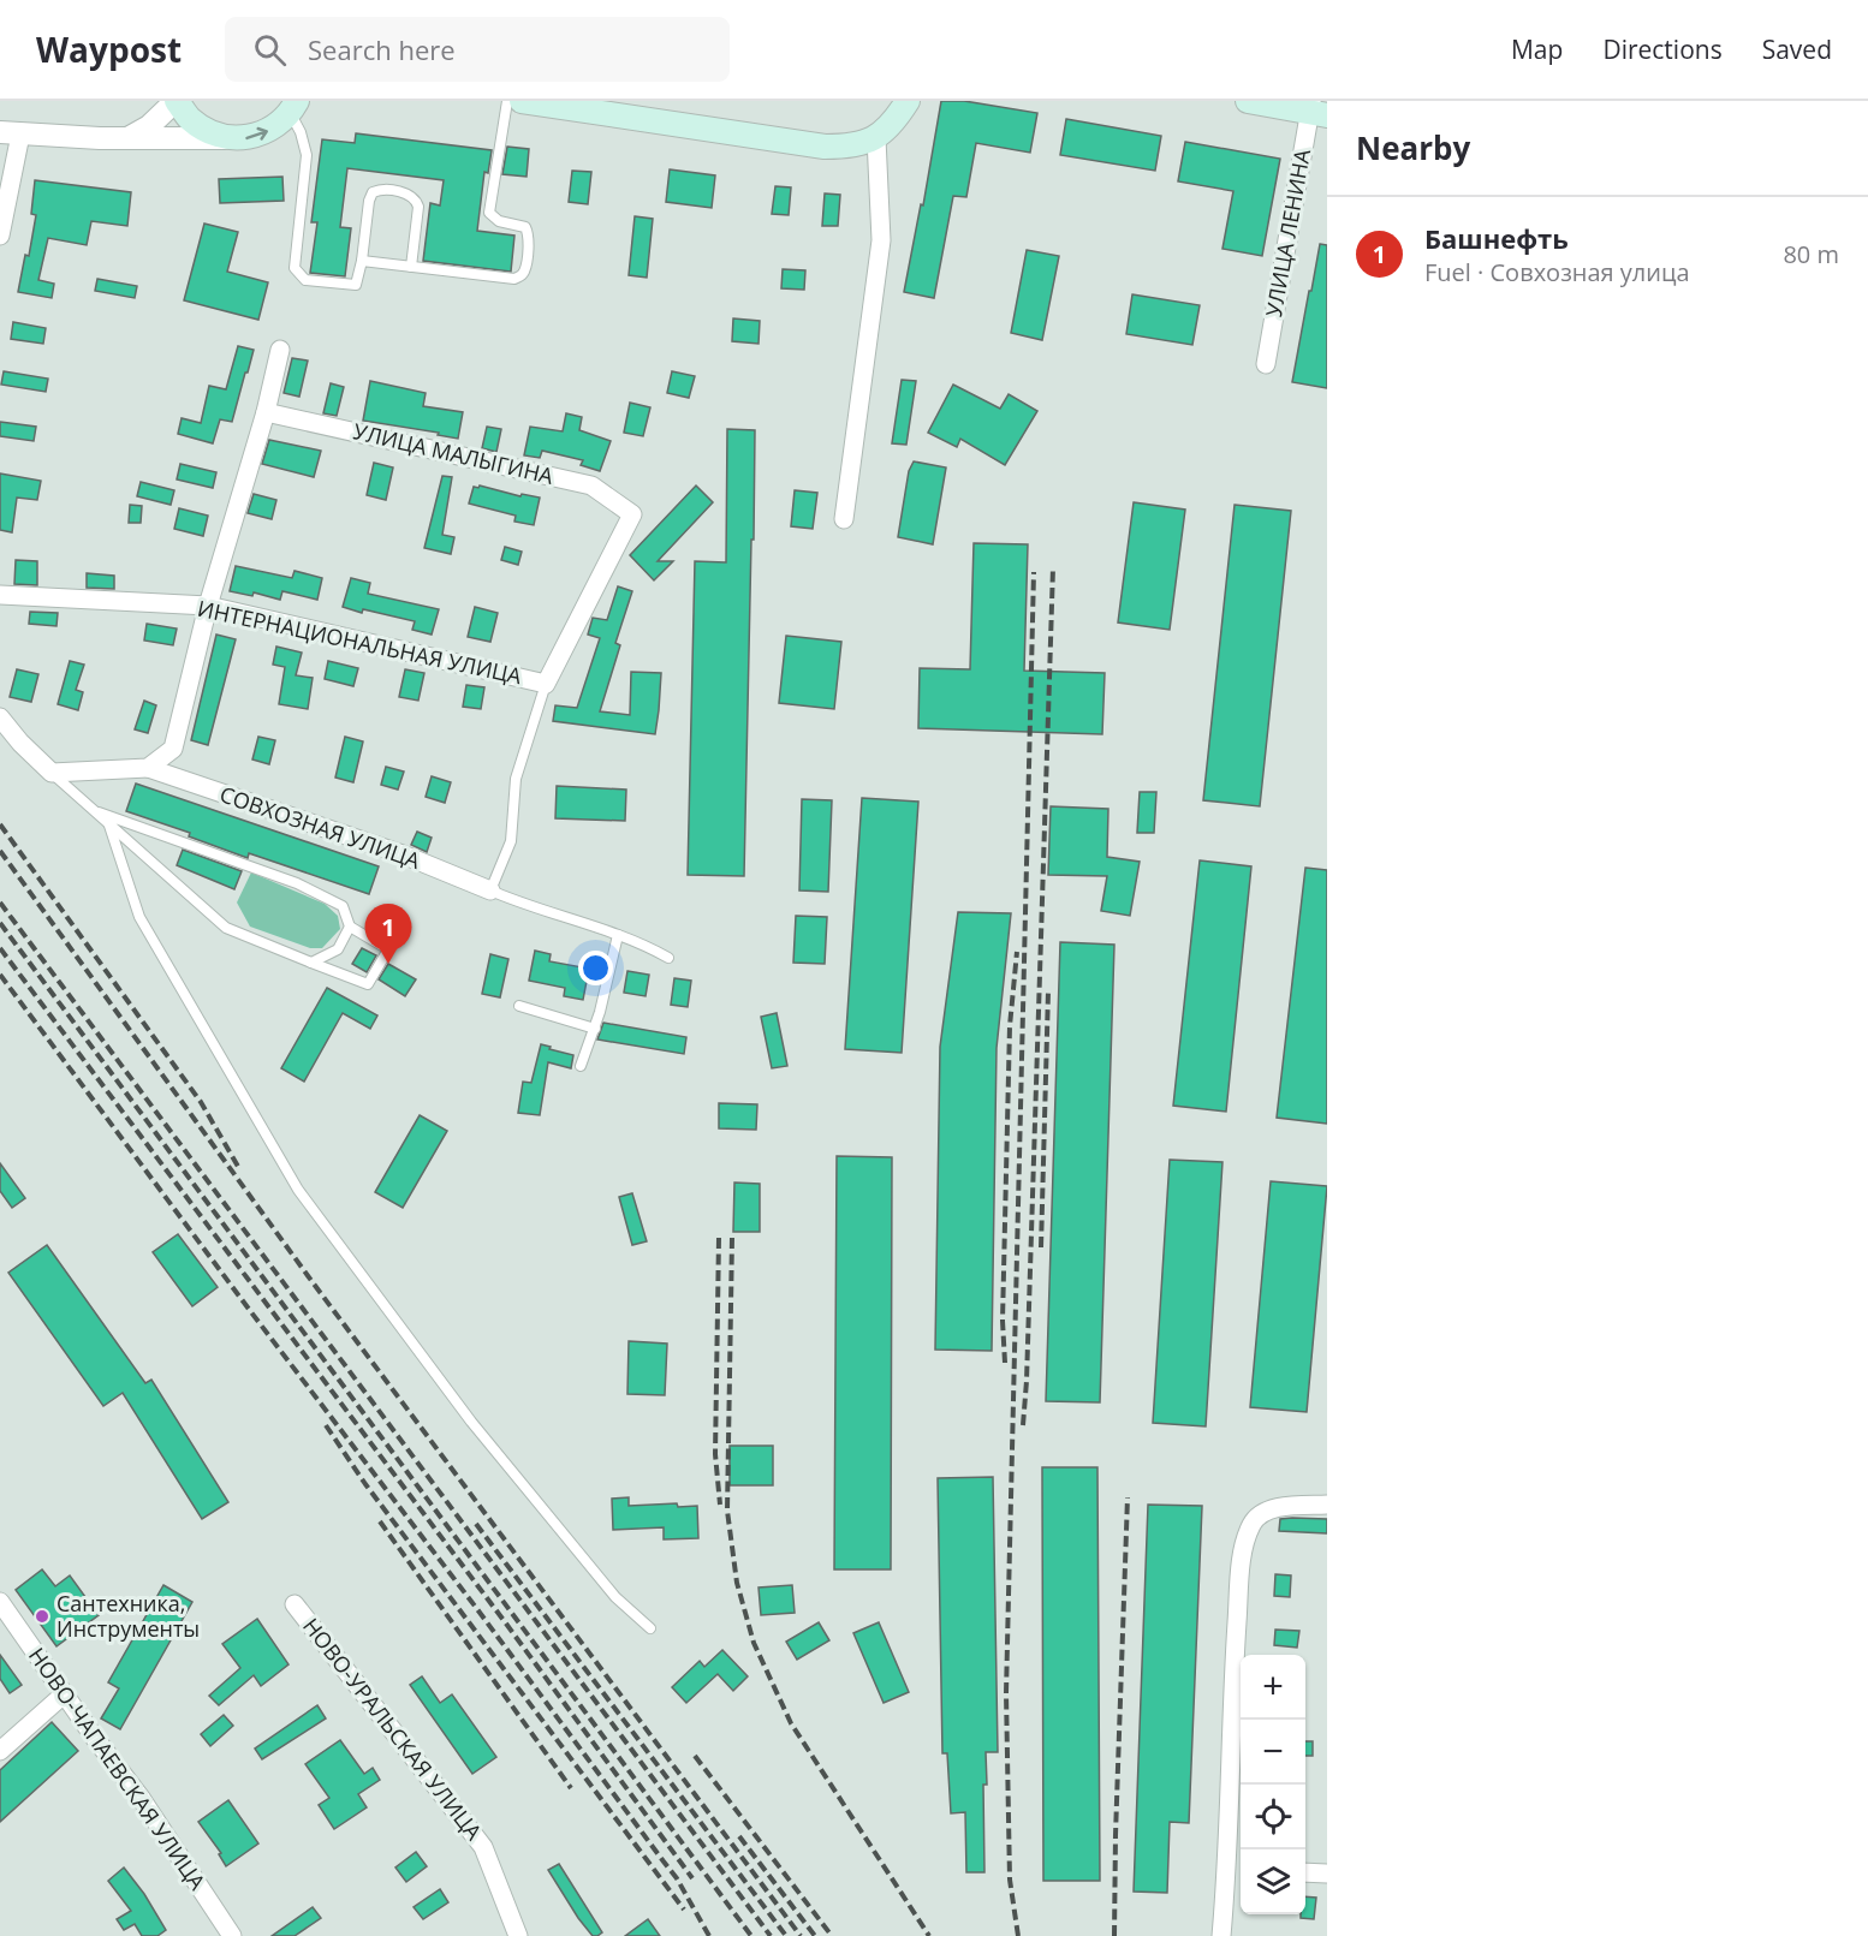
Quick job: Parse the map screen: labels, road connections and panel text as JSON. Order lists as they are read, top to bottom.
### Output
{
  "streets": {
    "street": [
      "УЛИЦА ЛЕНИНА",
      "УЛИЦА МАЛЫГИНА",
      "ИНТЕРНАЦИОНАЛЬНАЯ УЛИЦА",
      "СОВХОЗНАЯ УЛИЦА",
      "НОВО-УРАЛЬСКАЯ УЛИЦА",
      "НОВО-ЧАПАЕВСКАЯ УЛИЦА"
    ]
  },
  "crossings": [
    ["УЛИЦА МАЛЫГИНА", "ИНТЕРНАЦИОНАЛЬНАЯ УЛИЦА"]
  ],
  "places": ["Сантехника, Инструменты"],
  "page": {
    "header": "Waypost",
    "search": "Search here",
    "nav": ["Map", "Directions", "Saved"],
    "heading": "Nearby",
    "list": [
      {
        "mark": "1",
        "name": "Башнефть",
        "note": "Fuel · Совхозная улица",
        "value": "80 m"
      }
    ],
    "pins": "1",
    "map_buttons": ["+", "−"]
  }
}
